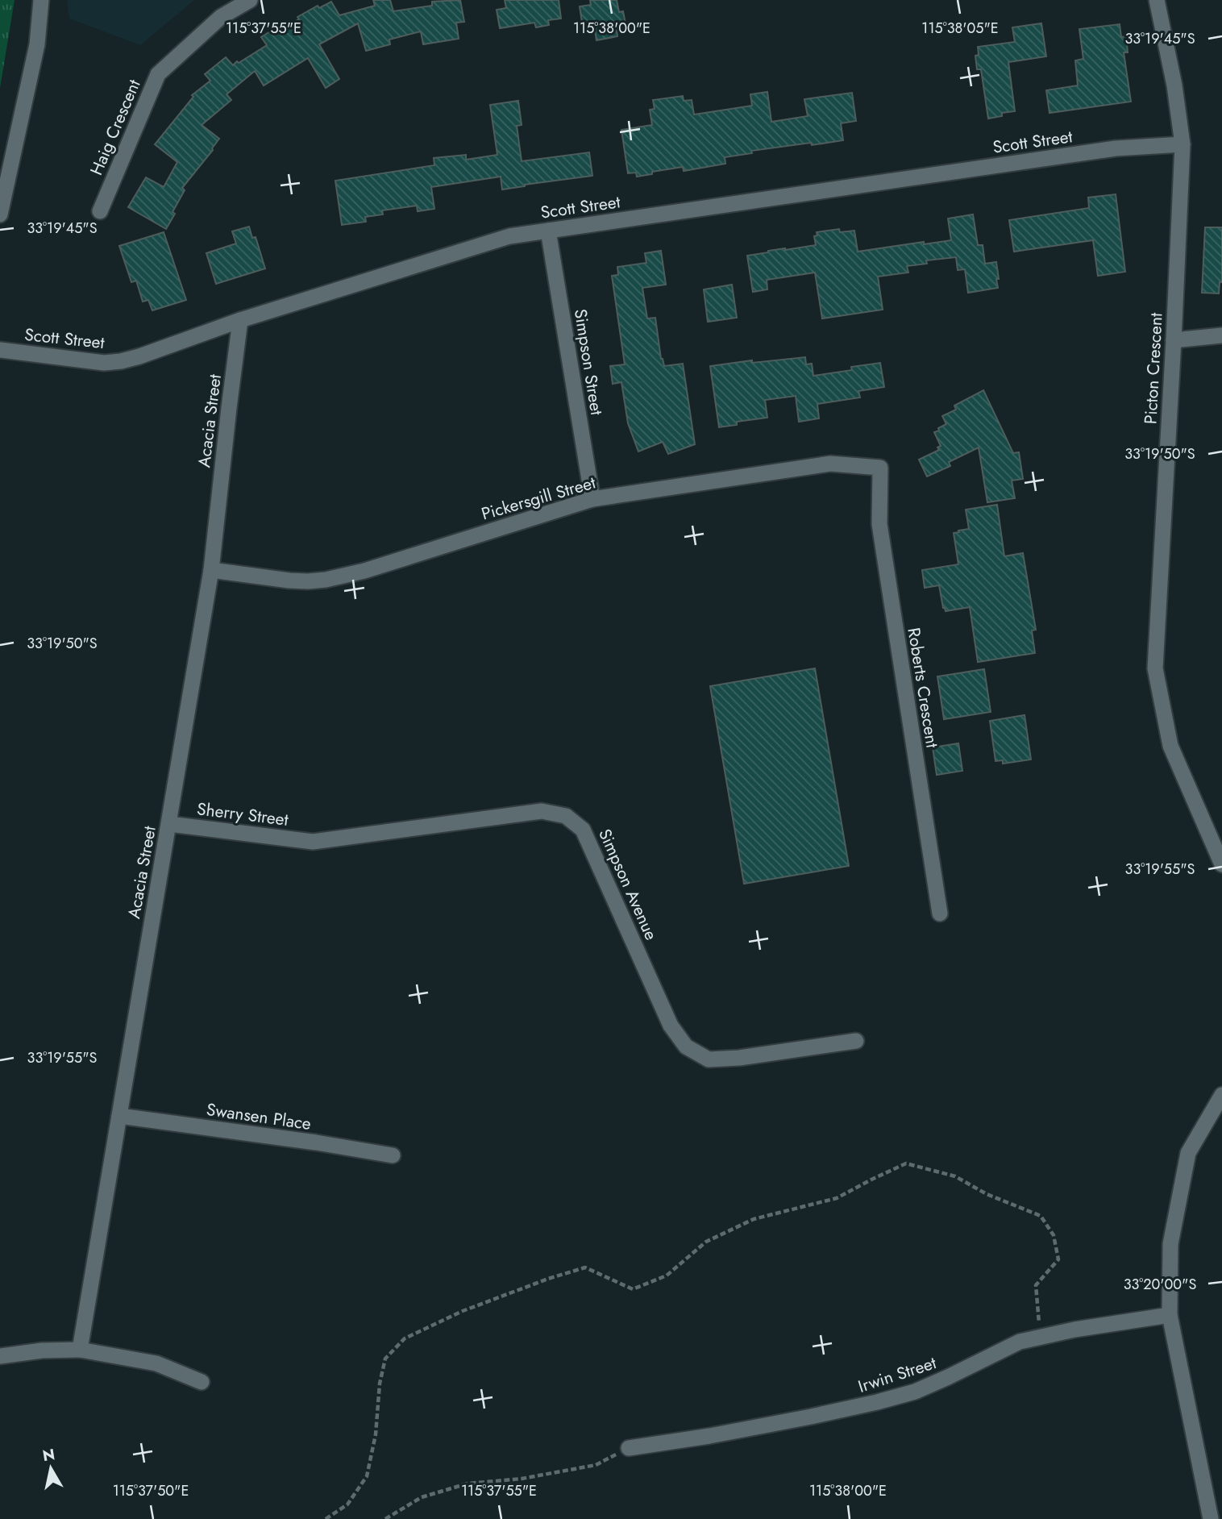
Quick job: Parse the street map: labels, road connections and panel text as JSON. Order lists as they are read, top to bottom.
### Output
{
  "streets": {
    "street": [
      "Haig Crescent",
      "Scott Street",
      "Simpson Street",
      "Picton Crescent",
      "Acacia Street",
      "Pickersgill Street",
      "Roberts Crescent",
      "Sherry Street",
      "Simpson Avenue",
      "Swansen Place",
      "Irwin Street"
    ]
  },
  "crossings": [
    ["Scott Street", "Simpson Street"],
    ["Scott Street", "Picton Crescent"],
    ["Scott Street", "Acacia Street"],
    ["Simpson Street", "Pickersgill Street"],
    ["Acacia Street", "Pickersgill Street"],
    ["Acacia Street", "Sherry Street"],
    ["Acacia Street", "Swansen Place"],
    ["Pickersgill Street", "Roberts Crescent"],
    ["Sherry Street", "Simpson Avenue"]
  ],
  "north": "top",
  "coordinates": [
    "115°37'55\"E",
    "115°38'00\"E",
    "115°38'05\"E",
    "33°19'45\"S",
    "33°19'50\"S",
    "33°19'55\"S",
    "33°20'00\"S",
    "115°37'50\"E"
  ]
}
